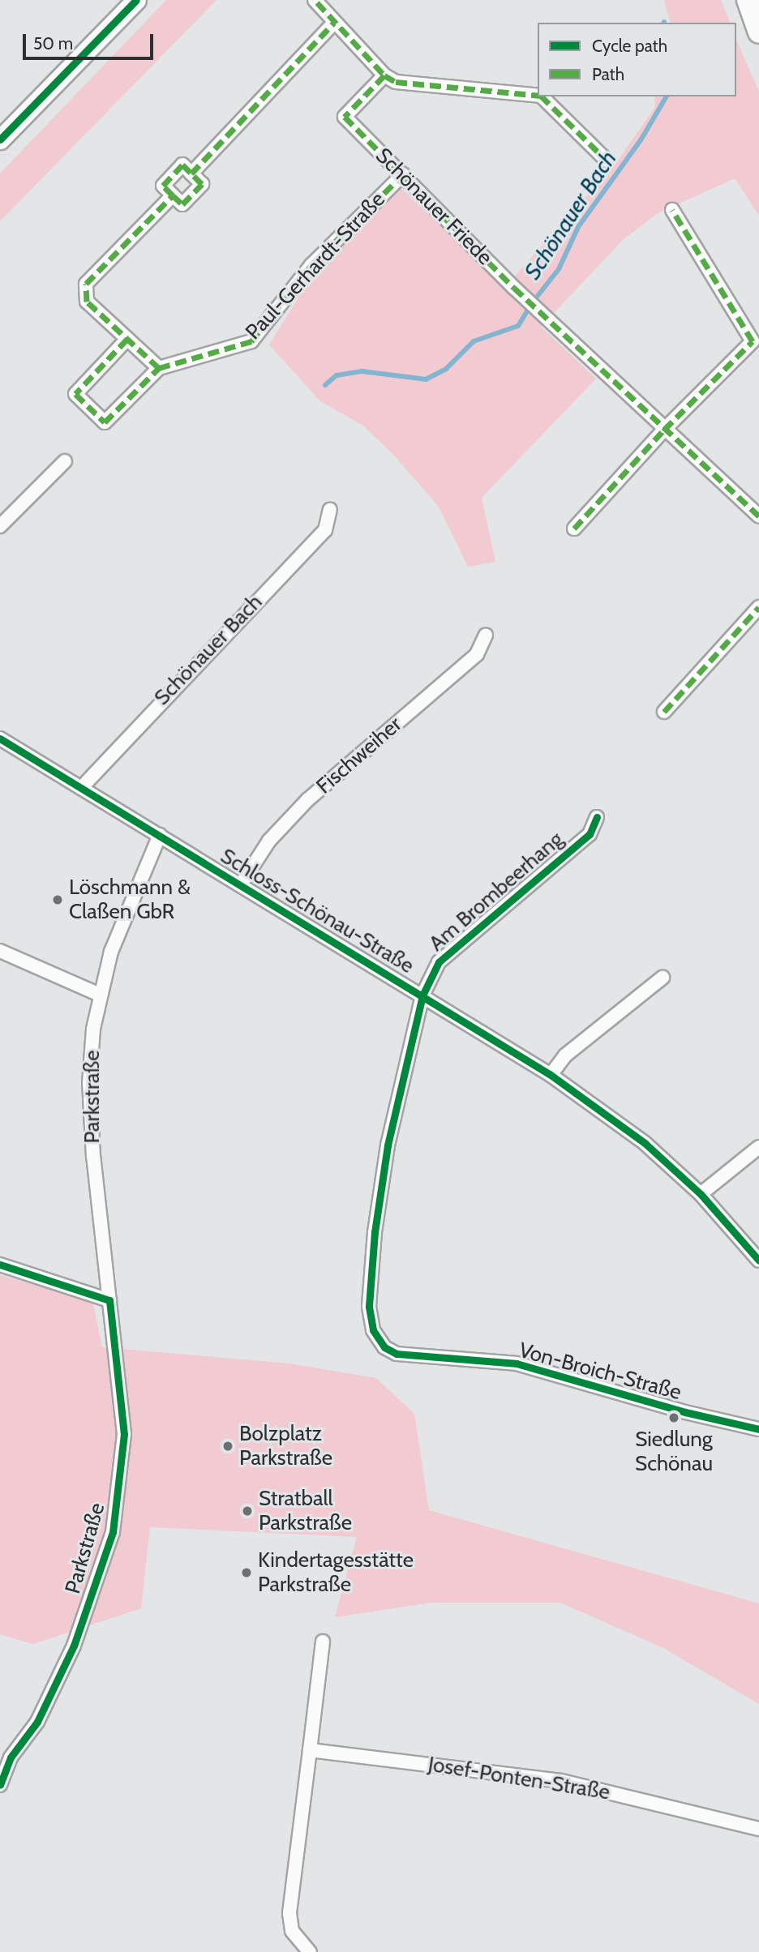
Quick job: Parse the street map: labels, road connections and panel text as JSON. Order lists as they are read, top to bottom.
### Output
{
  "streets": {
    "street": [
      "Schönauer Friede",
      "Paul-Gerhardt-Straße",
      "Schönauer Bach",
      "Fischweiher",
      "Am Brombeerhang",
      "Schloss-Schönau-Straße",
      "Parkstraße",
      "Von-Broich-Straße",
      "Josef-Ponten-Straße"
    ]
  },
  "crossings": [
    ["Schönauer Friede", "Paul-Gerhardt-Straße"],
    ["Schönauer Bach", "Schloss-Schönau-Straße"],
    ["Fischweiher", "Schloss-Schönau-Straße"],
    ["Am Brombeerhang", "Schloss-Schönau-Straße"],
    ["Am Brombeerhang", "Von-Broich-Straße"],
    ["Schloss-Schönau-Straße", "Parkstraße"],
    ["Schloss-Schönau-Straße", "Von-Broich-Straße"]
  ],
  "water": ["Schönauer Bach"],
  "places": [
    "Löschmann & Claßen GbR",
    "Siedlung Schönau",
    "Bolzplatz Parkstraße",
    "Stratball Parkstraße",
    "Kindertagesstätte Parkstraße"
  ],
  "legend": ["Cycle path", "Path"],
  "scale_bar": "50 m"
}
